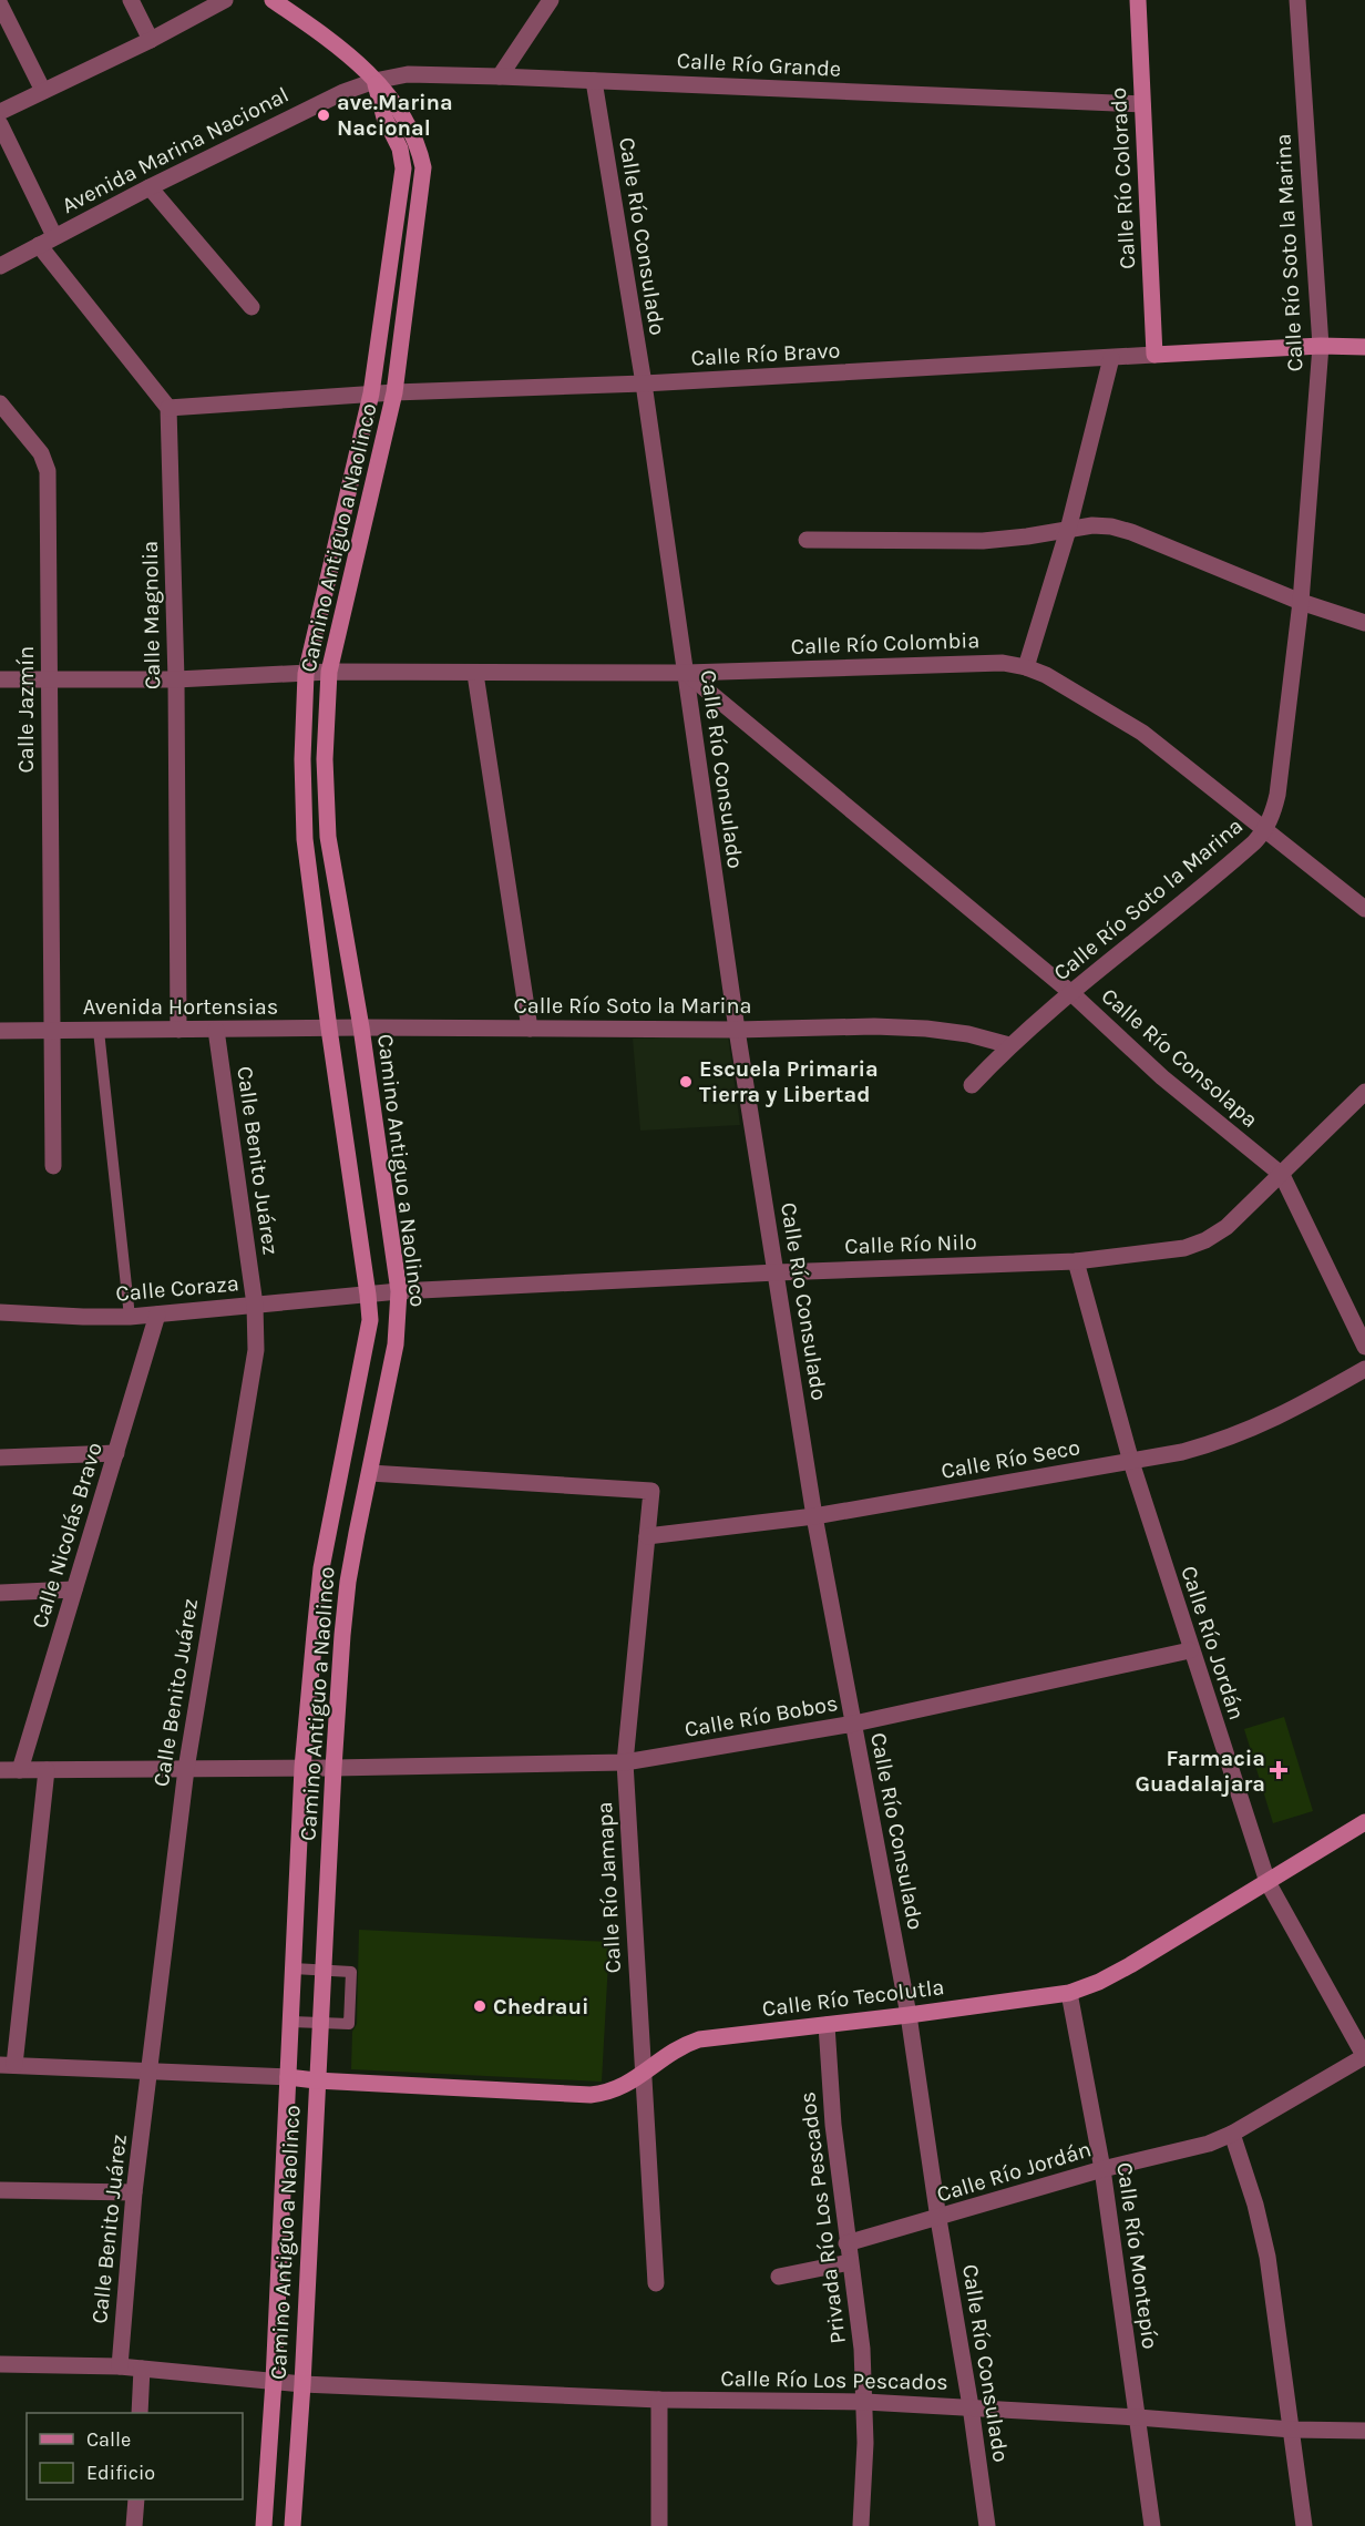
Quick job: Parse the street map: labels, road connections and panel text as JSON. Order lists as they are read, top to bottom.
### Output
{
  "streets": {
    "main road": [
      "Calle Río Colorado",
      "Calle Río Bravo",
      "Camino Antiguo a Naolinco",
      "Calle Río Tecolutla"
    ],
    "street": [
      "Calle Río Grande",
      "Avenida Marina Nacional",
      "Calle Río Consulado",
      "Calle Río Soto la Marina",
      "Calle Magnolia",
      "Calle Río Colombia",
      "Calle Jazmín",
      "Avenida Hortensias",
      "Calle Río Consolapa",
      "Calle Benito Juárez",
      "Calle Río Nilo",
      "Calle Coraza",
      "Calle Río Seco",
      "Calle Nicolás Bravo",
      "Calle Río Jordán",
      "Calle Río Bobos",
      "Calle Río Jamapa",
      "Privada Río Los Pescados",
      "Calle Río Montepío",
      "Calle Río Los Pescados"
    ]
  },
  "crossings": [
    ["Calle Río Grande", "Avenida Marina Nacional"],
    ["Calle Río Grande", "Calle Río Colorado"],
    ["Calle Río Grande", "Calle Río Consulado"],
    ["Calle Río Grande", "Camino Antiguo a Naolinco"],
    ["Avenida Marina Nacional", "Camino Antiguo a Naolinco"],
    ["Calle Río Colorado", "Calle Río Bravo"],
    ["Calle Río Consulado", "Calle Río Soto la Marina"],
    ["Calle Río Consulado", "Calle Río Bravo"],
    ["Calle Río Consulado", "Calle Río Colombia"],
    ["Calle Río Consulado", "Calle Río Consolapa"],
    ["Calle Río Consulado", "Calle Río Nilo"],
    ["Calle Río Consulado", "Calle Río Seco"],
    ["Calle Río Consulado", "Calle Río Jordán"],
    ["Calle Río Consulado", "Calle Río Bobos"],
    ["Calle Río Consulado", "Calle Río Tecolutla"],
    ["Calle Río Consulado", "Calle Río Los Pescados"],
    ["Calle Río Soto la Marina", "Calle Río Bravo"],
    ["Calle Río Soto la Marina", "Camino Antiguo a Naolinco"],
    ["Calle Río Soto la Marina", "Calle Río Colombia"],
    ["Calle Río Soto la Marina", "Avenida Hortensias"],
    ["Calle Río Soto la Marina", "Calle Río Consolapa"],
    ["Calle Río Bravo", "Camino Antiguo a Naolinco"],
    ["Calle Río Bravo", "Calle Magnolia"],
    ["Camino Antiguo a Naolinco", "Calle Río Colombia"],
    ["Camino Antiguo a Naolinco", "Avenida Hortensias"],
    ["Camino Antiguo a Naolinco", "Calle Río Nilo"],
    ["Camino Antiguo a Naolinco", "Calle Coraza"],
    ["Camino Antiguo a Naolinco", "Calle Río Bobos"],
    ["Camino Antiguo a Naolinco", "Calle Río Jamapa"],
    ["Camino Antiguo a Naolinco", "Calle Río Tecolutla"],
    ["Camino Antiguo a Naolinco", "Calle Río Los Pescados"],
    ["Calle Magnolia", "Calle Río Colombia"],
    ["Calle Magnolia", "Avenida Hortensias"],
    ["Calle Río Colombia", "Calle Jazmín"],
    ["Calle Río Colombia", "Calle Río Consolapa"],
    ["Calle Jazmín", "Avenida Hortensias"],
    ["Avenida Hortensias", "Calle Benito Juárez"],
    ["Calle Río Consolapa", "Calle Río Nilo"],
    ["Calle Benito Juárez", "Calle Coraza"],
    ["Calle Benito Juárez", "Calle Río Bobos"],
    ["Calle Benito Juárez", "Calle Río Los Pescados"],
    ["Calle Río Nilo", "Calle Coraza"],
    ["Calle Río Nilo", "Calle Río Jordán"],
    ["Calle Coraza", "Calle Nicolás Bravo"],
    ["Calle Río Seco", "Calle Río Jordán"],
    ["Calle Río Seco", "Calle Río Jamapa"],
    ["Calle Nicolás Bravo", "Calle Río Bobos"],
    ["Calle Río Jordán", "Calle Río Bobos"],
    ["Calle Río Jordán", "Calle Río Tecolutla"],
    ["Calle Río Jordán", "Privada Río Los Pescados"],
    ["Calle Río Jordán", "Calle Río Montepío"],
    ["Calle Río Bobos", "Calle Río Jamapa"],
    ["Calle Río Jamapa", "Calle Río Tecolutla"],
    ["Calle Río Tecolutla", "Privada Río Los Pescados"],
    ["Calle Río Tecolutla", "Calle Río Montepío"],
    ["Privada Río Los Pescados", "Calle Río Los Pescados"],
    ["Calle Río Montepío", "Calle Río Los Pescados"]
  ],
  "places": {
    "other": ["ave.Marina Nacional", "Escuela Primaria Tierra y Libertad", "Chedraui"],
    "health": ["Farmacia Guadalajara"]
  },
  "legend": ["Calle", "Edificio"]
}
